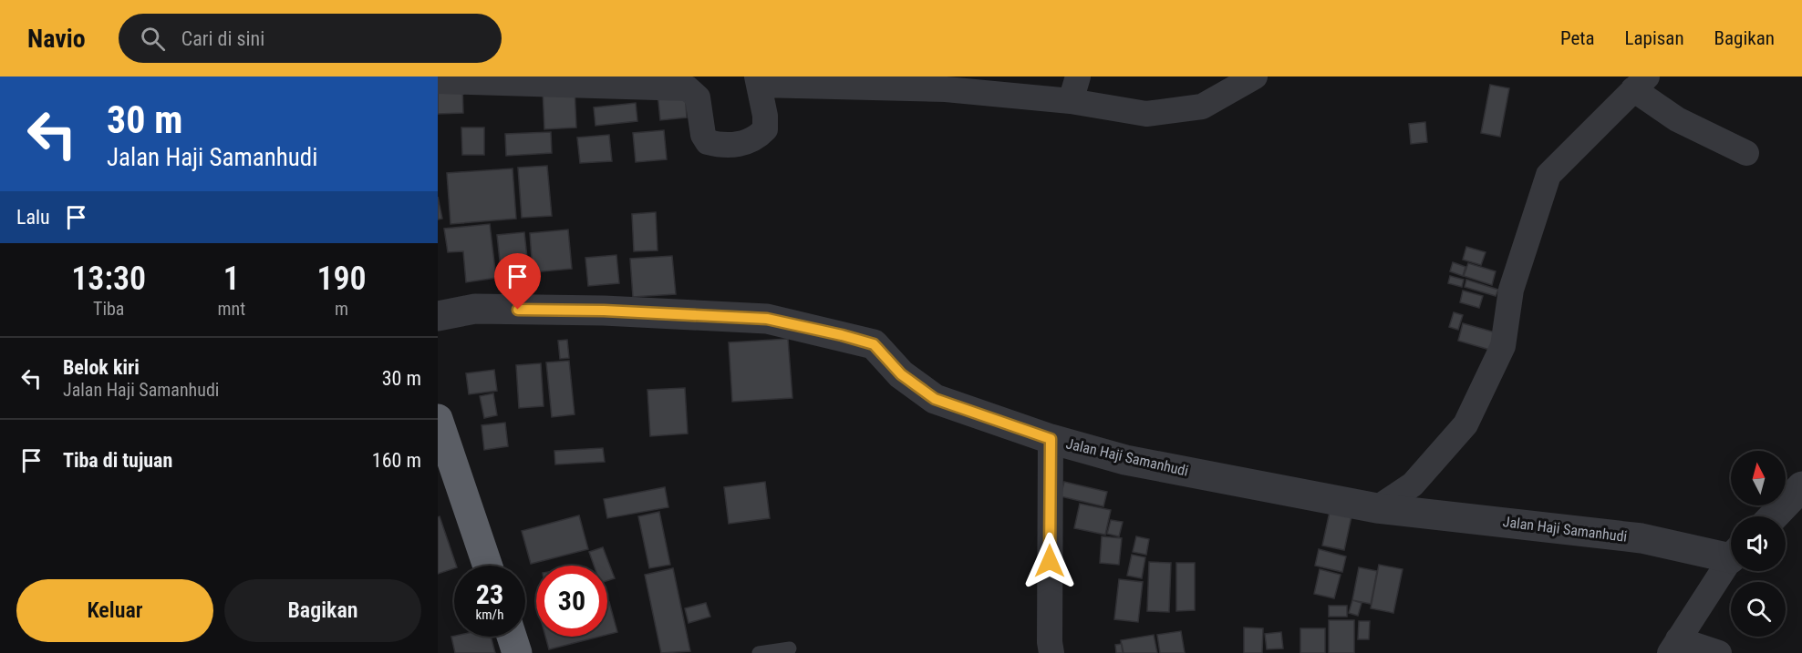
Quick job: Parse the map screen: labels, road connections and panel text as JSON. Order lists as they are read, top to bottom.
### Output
{
  "streets": {
    "street": ["Jalan Haji Samanhudi"]
  },
  "north": "top",
  "page": {
    "header": "Navio",
    "search": "Cari di sini",
    "nav": ["Peta", "Lapisan", "Bagikan"],
    "turn": ["30 m", "Jalan Haji Samanhudi"],
    "then": "Lalu",
    "eta": [
      "13:30",
      "Tiba",
      "1",
      "mnt",
      "190",
      "m"
    ],
    "list": [
      {
        "name": "Belok kiri",
        "note": "Jalan Haji Samanhudi",
        "value": "30 m"
      },
      {
        "name": "Tiba di tujuan",
        "value": "160 m"
      }
    ],
    "speed": "23 km/h",
    "limit": "30",
    "buttons": ["Keluar", "Bagikan"]
  }
}
